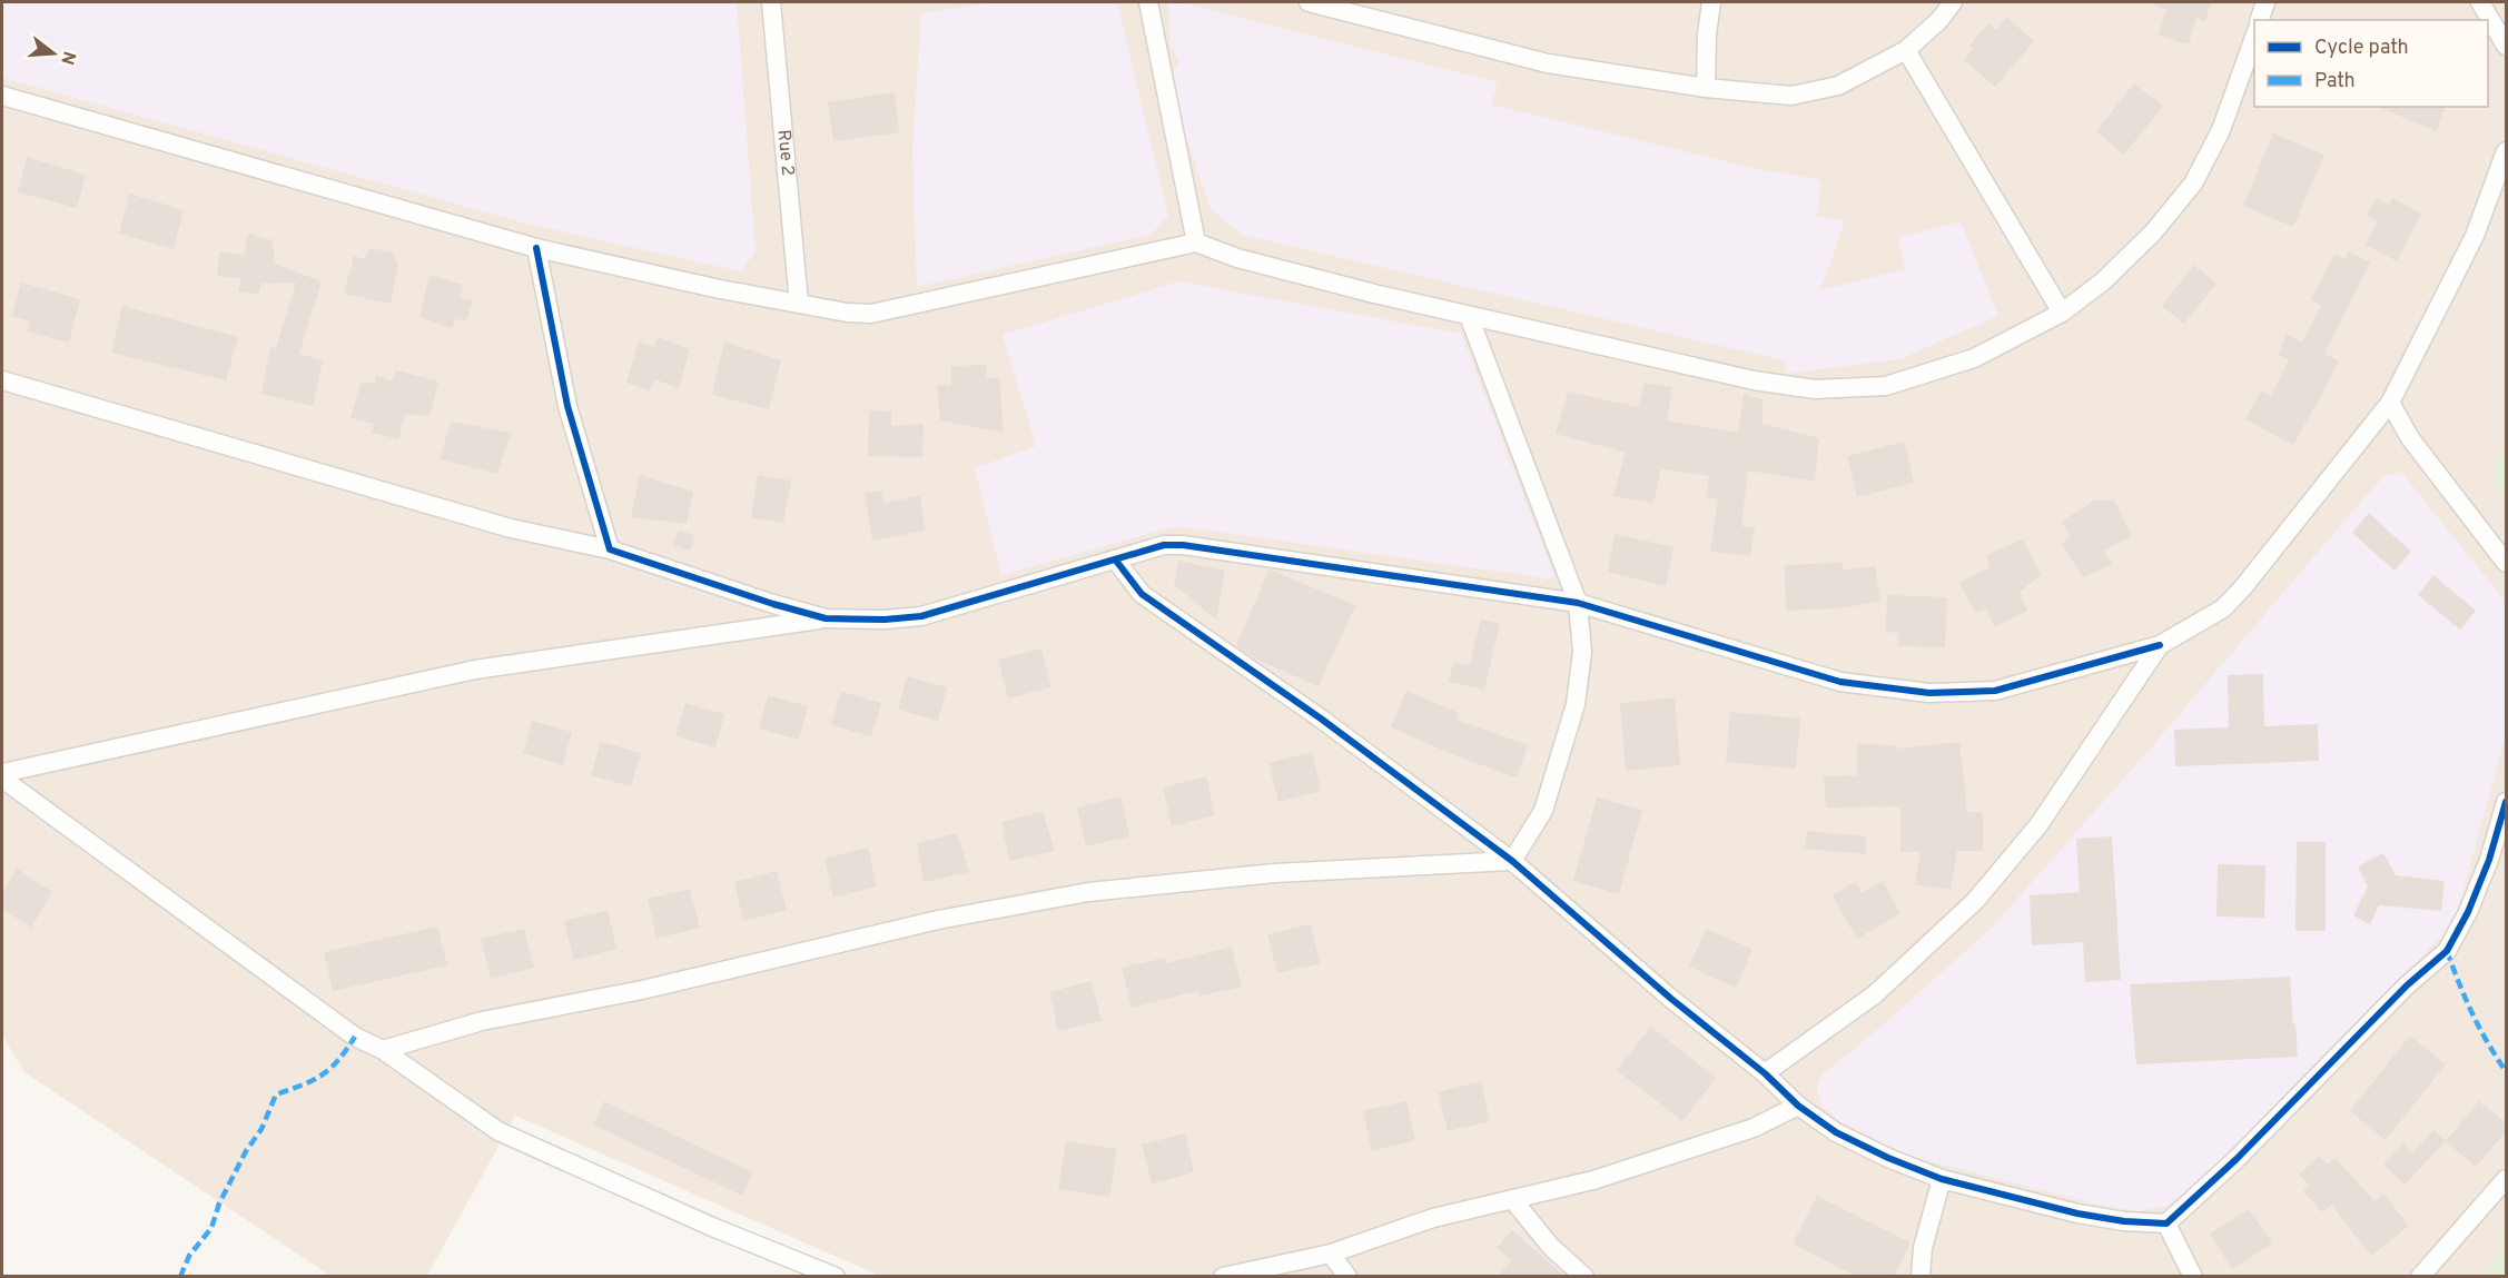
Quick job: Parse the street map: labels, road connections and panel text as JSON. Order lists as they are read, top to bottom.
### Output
{
  "streets": {
    "street": ["Rue 2"]
  },
  "legend": ["Cycle path", "Path"],
  "north": "right"
}
